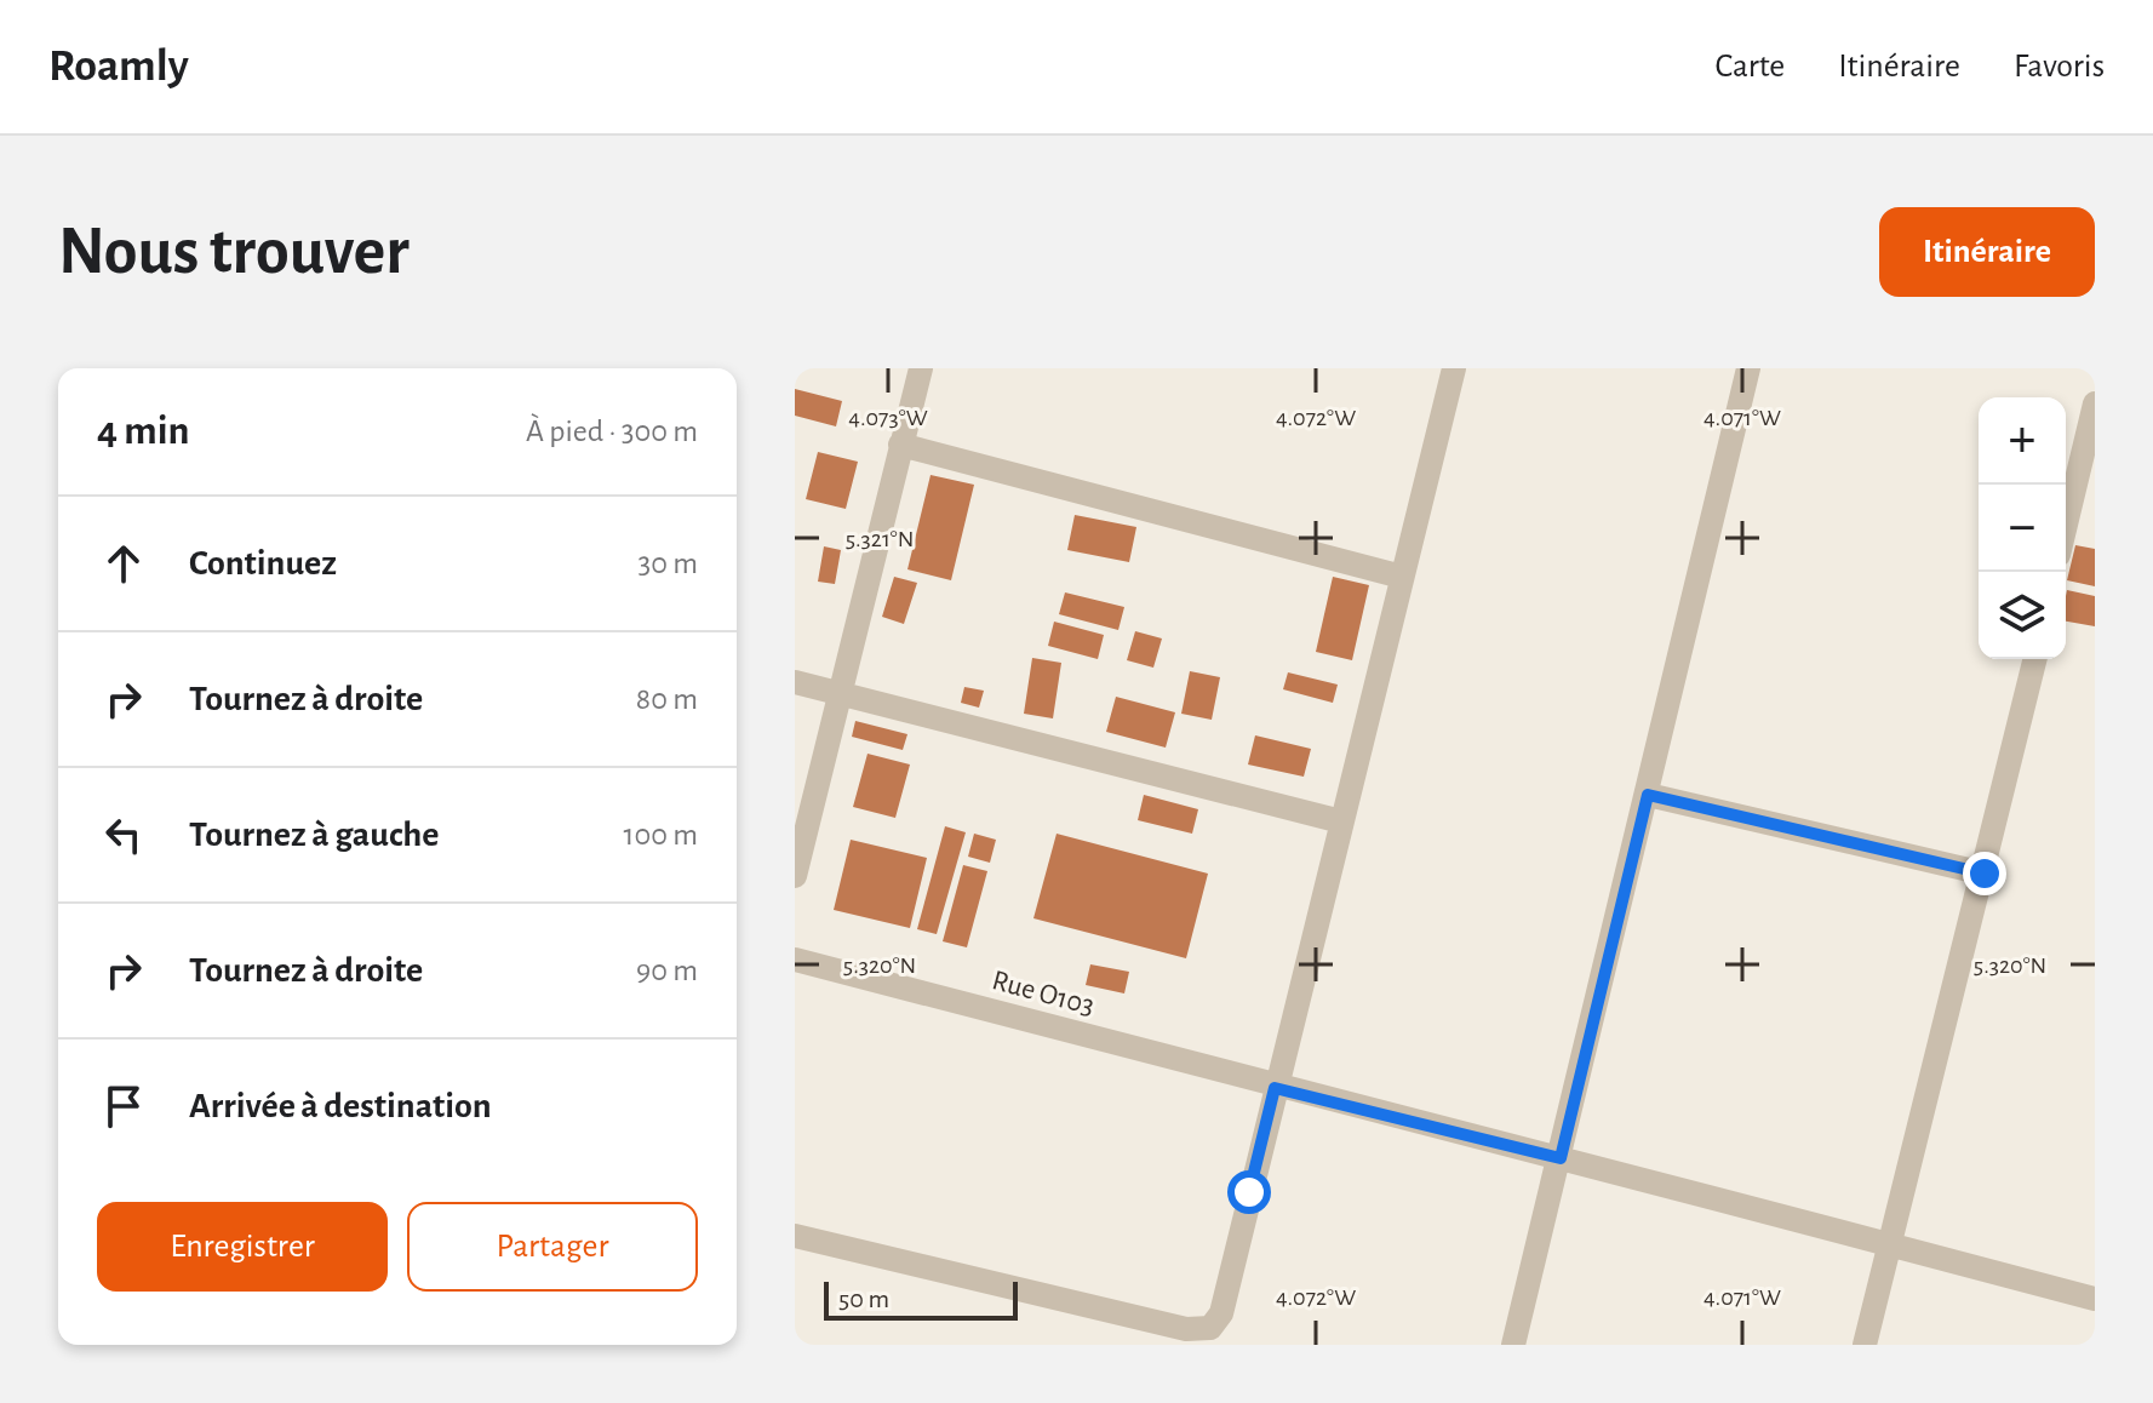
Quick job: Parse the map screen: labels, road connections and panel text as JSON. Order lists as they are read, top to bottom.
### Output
{
  "streets": {
    "street": ["Rue O103"]
  },
  "scale_bar": "50 m",
  "page": {
    "header": "Roamly",
    "nav": ["Carte", "Itinéraire", "Favoris"],
    "buttons": [
      "Itinéraire",
      ["Enregistrer", "Partager"]
    ],
    "title": "Nous trouver",
    "heading": ["4 min", "À pied · 300 m"],
    "map_buttons": ["+", "−"],
    "list": [
      ["Continuez", "30 m"],
      ["Tournez à droite", "80 m"],
      ["Tournez à gauche", "100 m"],
      ["Tournez à droite", "90 m"],
      "Arrivée à destination"
    ],
    "scale": "50 m"
  },
  "coordinates": [
    "4.073°W",
    "4.072°W",
    "4.071°W",
    "5.321°N",
    "5.320°N"
  ]
}
